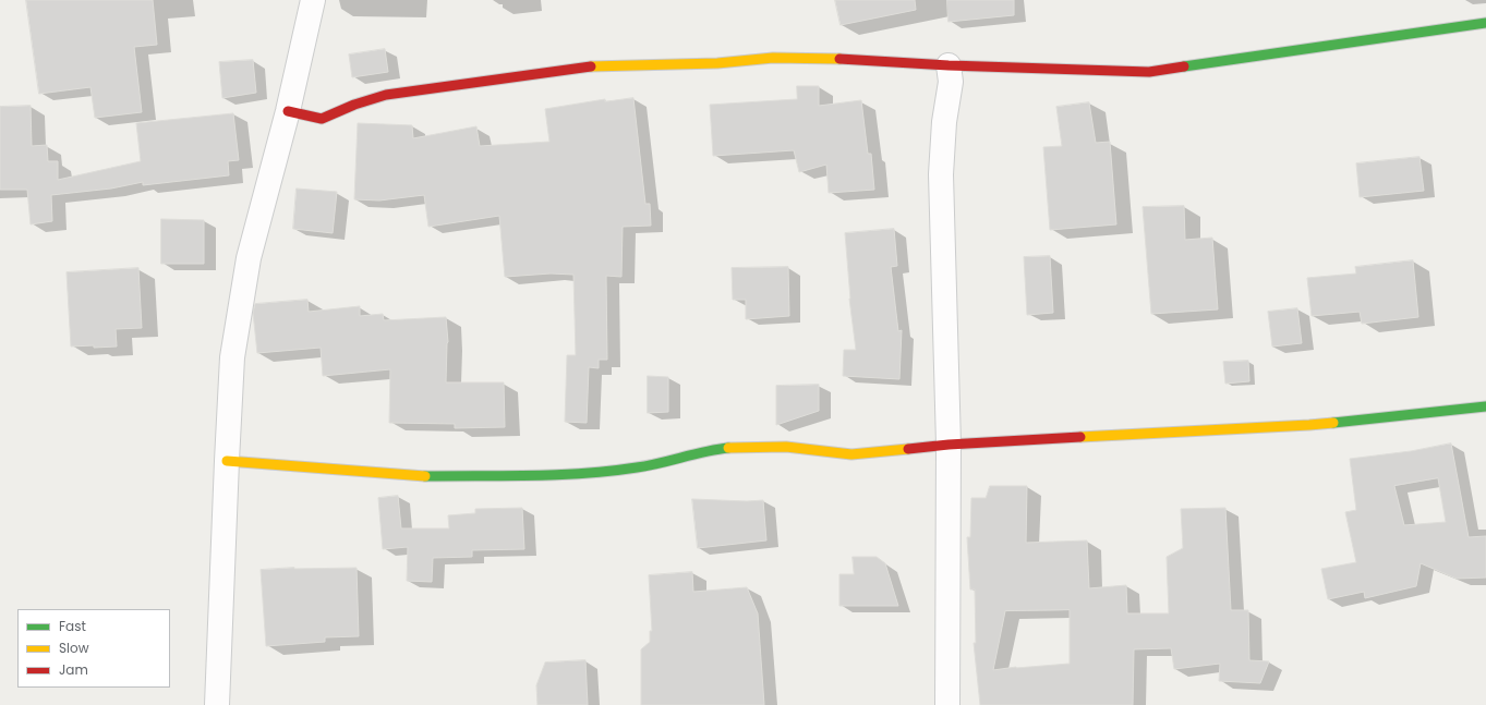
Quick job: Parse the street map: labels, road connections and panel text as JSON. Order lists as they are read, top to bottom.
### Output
{
  "legend": ["Fast", "Slow", "Jam"]
}
